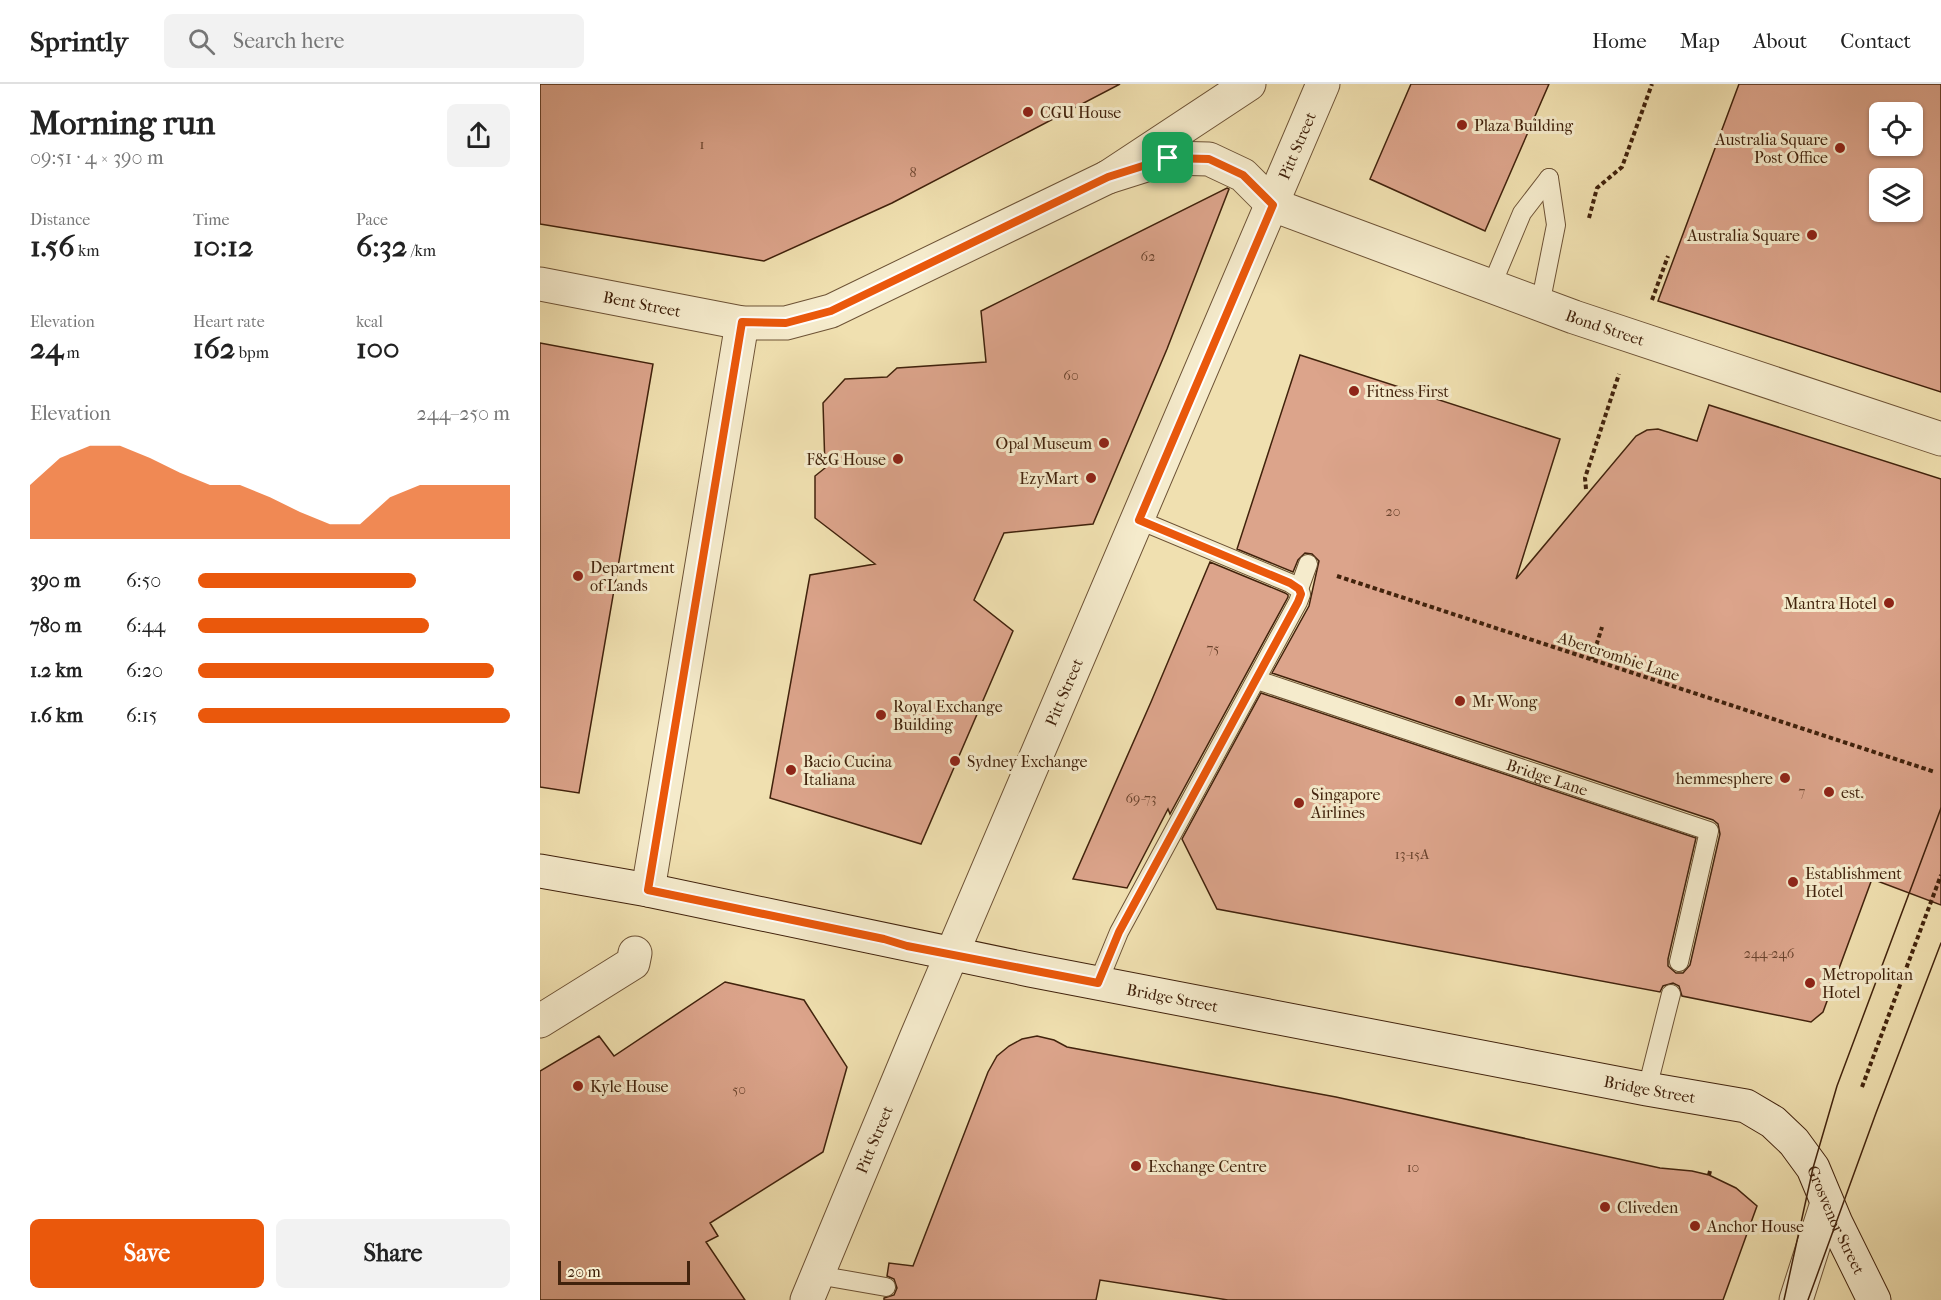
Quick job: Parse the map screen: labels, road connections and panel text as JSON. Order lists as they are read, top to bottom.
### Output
{
  "streets": {
    "street": [
      "Pitt Street",
      "Bent Street",
      "Bond Street",
      "Bridge Street",
      "Grosvenor Street"
    ],
    "lane": ["Bridge Lane"],
    "path": ["Abercrombie Lane"]
  },
  "crossings": [
    ["Pitt Street", "Bond Street"],
    ["Pitt Street", "Bridge Street"],
    ["Bridge Street", "Grosvenor Street"]
  ],
  "places": [
    "CGU House",
    "Plaza Building",
    "Australia Square Post Office",
    "Australia Square",
    "Fitness First",
    "Opal Museum",
    "F&G House",
    "EzyMart",
    "Department of Lands",
    "Mantra Hotel",
    "Mr Wong",
    "Royal Exchange Building",
    "Sydney Exchange",
    "Bacio Cucina Italiana",
    "hemmesphere",
    "est.",
    "Singapore Airlines",
    "Establishment Hotel",
    "Metropolitan Hotel",
    "Kyle House",
    "Exchange Centre",
    "Cliveden",
    "Anchor House"
  ],
  "house_numbers": [
    "1",
    "8",
    "62",
    "60",
    "20",
    "75",
    "7",
    "69-73",
    "13-15A",
    "244-246",
    "50",
    "10"
  ],
  "scale_bar": "20 m",
  "page": {
    "header": "Sprintly",
    "search": "Search here",
    "nav": [
      "Home",
      "Map",
      "About",
      "Contact"
    ],
    "heading": ["Morning run", "09:51 · 4 × 390 m"],
    "stats": [
      ["Distance", "1.56 km"],
      ["Time", "10:12"],
      ["Pace", "6:32 /km"],
      ["Elevation", "24 m"],
      ["Heart rate", "162 bpm"],
      ["kcal", "100"]
    ],
    "chart": ["Elevation", "244–250 m"],
    "list": [
      {
        "name": "390 m",
        "note": "6:50"
      },
      {
        "name": "780 m",
        "note": "6:44"
      },
      {
        "name": "1.2 km",
        "note": "6:20"
      },
      {
        "name": "1.6 km",
        "note": "6:15"
      }
    ],
    "buttons": ["Save", "Share"],
    "scale": "20 m"
  }
}
